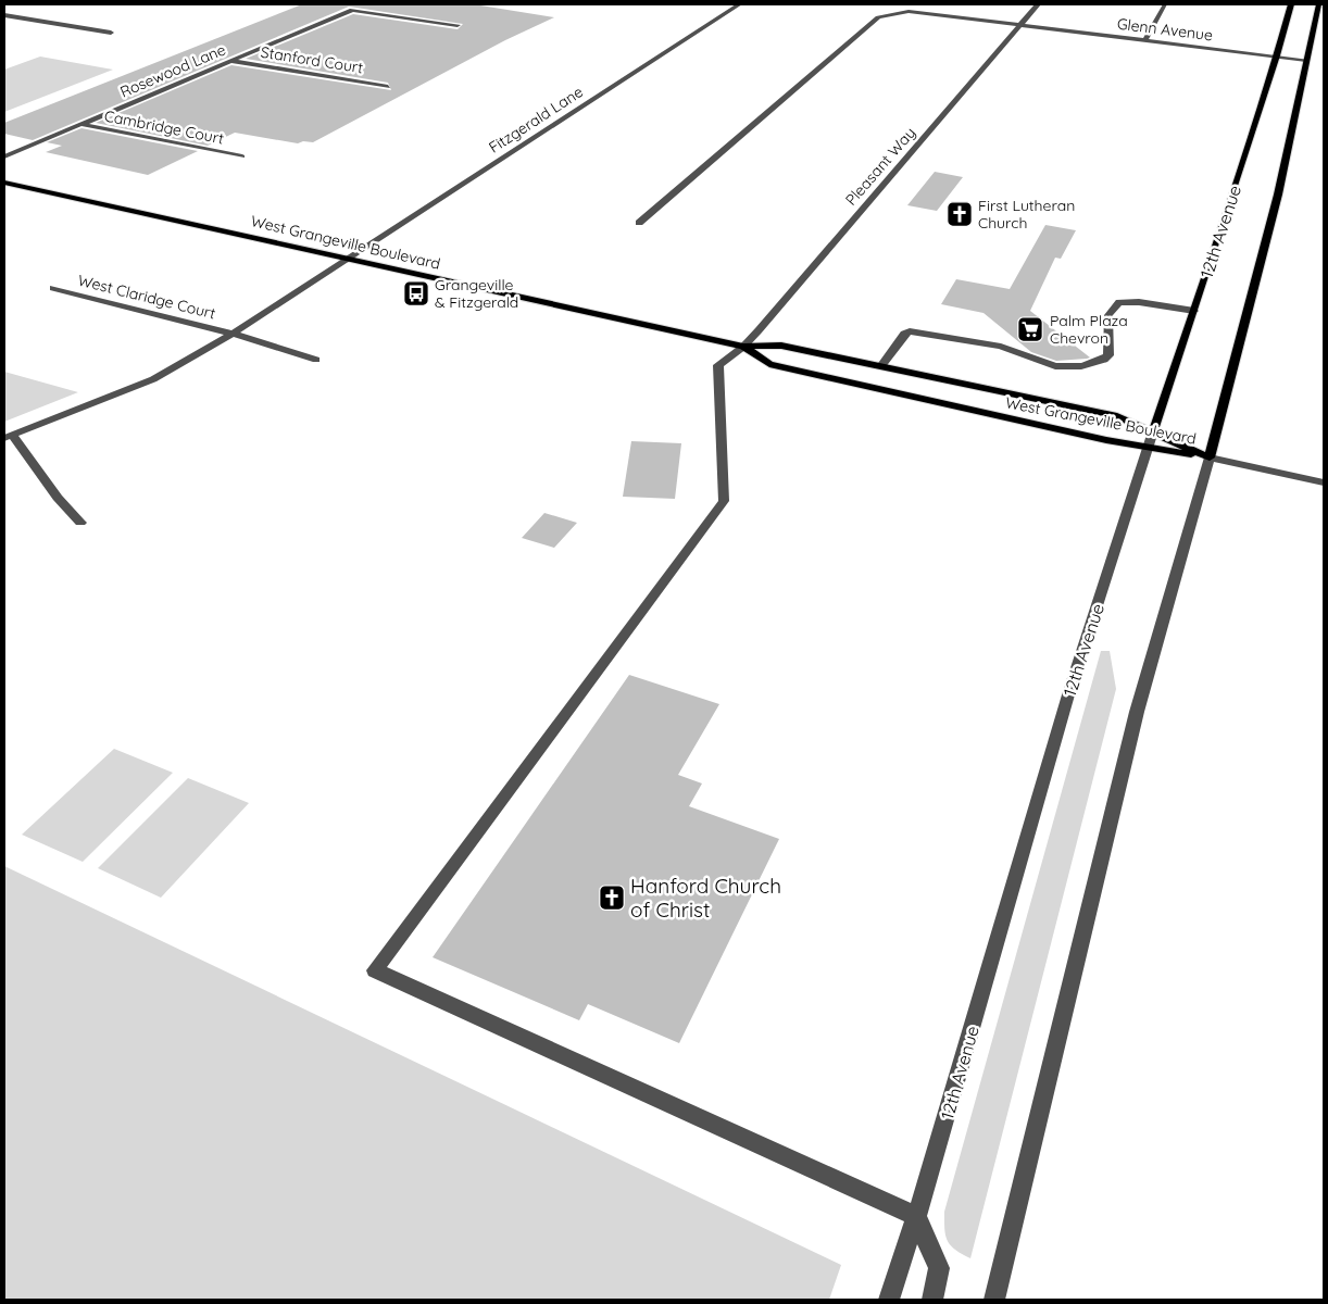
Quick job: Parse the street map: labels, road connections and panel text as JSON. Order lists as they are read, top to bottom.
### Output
{
  "streets": {
    "main road": ["12th Avenue", "West Grangeville Boulevard"],
    "street": [
      "Glenn Avenue",
      "Stanford Court",
      "Rosewood Lane",
      "Fitzgerald Lane",
      "Cambridge Court",
      "Pleasant Way",
      "West Claridge Court"
    ]
  },
  "crossings": [
    ["Glenn Avenue", "Pleasant Way"],
    ["Glenn Avenue", "12th Avenue"],
    ["Stanford Court", "Rosewood Lane"],
    ["Rosewood Lane", "Cambridge Court"],
    ["Fitzgerald Lane", "West Grangeville Boulevard"],
    ["Fitzgerald Lane", "West Claridge Court"],
    ["Pleasant Way", "12th Avenue"],
    ["Pleasant Way", "West Grangeville Boulevard"],
    ["12th Avenue", "West Grangeville Boulevard"]
  ],
  "places": {
    "church": ["First Lutheran Church", "Hanford Church of Christ"],
    "bus stop": ["Grangeville & Fitzgerald"],
    "supermarket": ["Palm Plaza Chevron"]
  }
}
